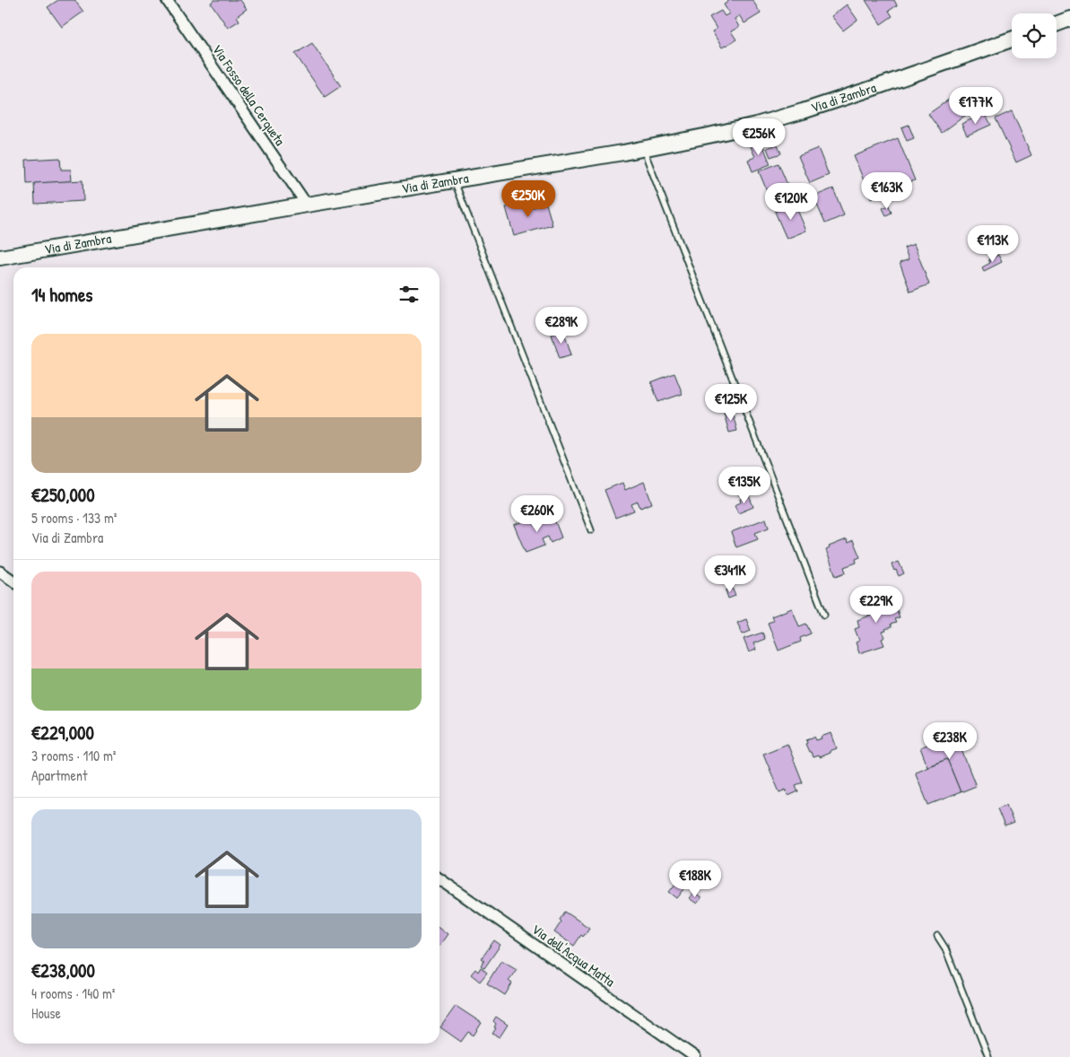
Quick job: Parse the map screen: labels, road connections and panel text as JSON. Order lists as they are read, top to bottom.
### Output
{
  "streets": {
    "street": ["Via Fosso della Cerqueta", "Via di Zambra", "Via dell'Acqua Matta"]
  },
  "crossings": [
    ["Via Fosso della Cerqueta", "Via di Zambra"]
  ],
  "page": {
    "price": [
      "€177K",
      "€256K",
      "€163K",
      "€250K",
      "€120K",
      "€113K",
      "€289K",
      "€125K",
      "€135K",
      "€260K",
      "€341K",
      "€229K",
      "€238K",
      "€188K"
    ],
    "heading": "14 homes",
    "list": [
      {
        "name": "€250,000",
        "note": "5 rooms · 133 m² · Via di Zambra"
      },
      {
        "name": "€229,000",
        "note": "3 rooms · 110 m² · Apartment"
      },
      {
        "name": "€238,000",
        "note": "4 rooms · 140 m² · House"
      }
    ]
  }
}
